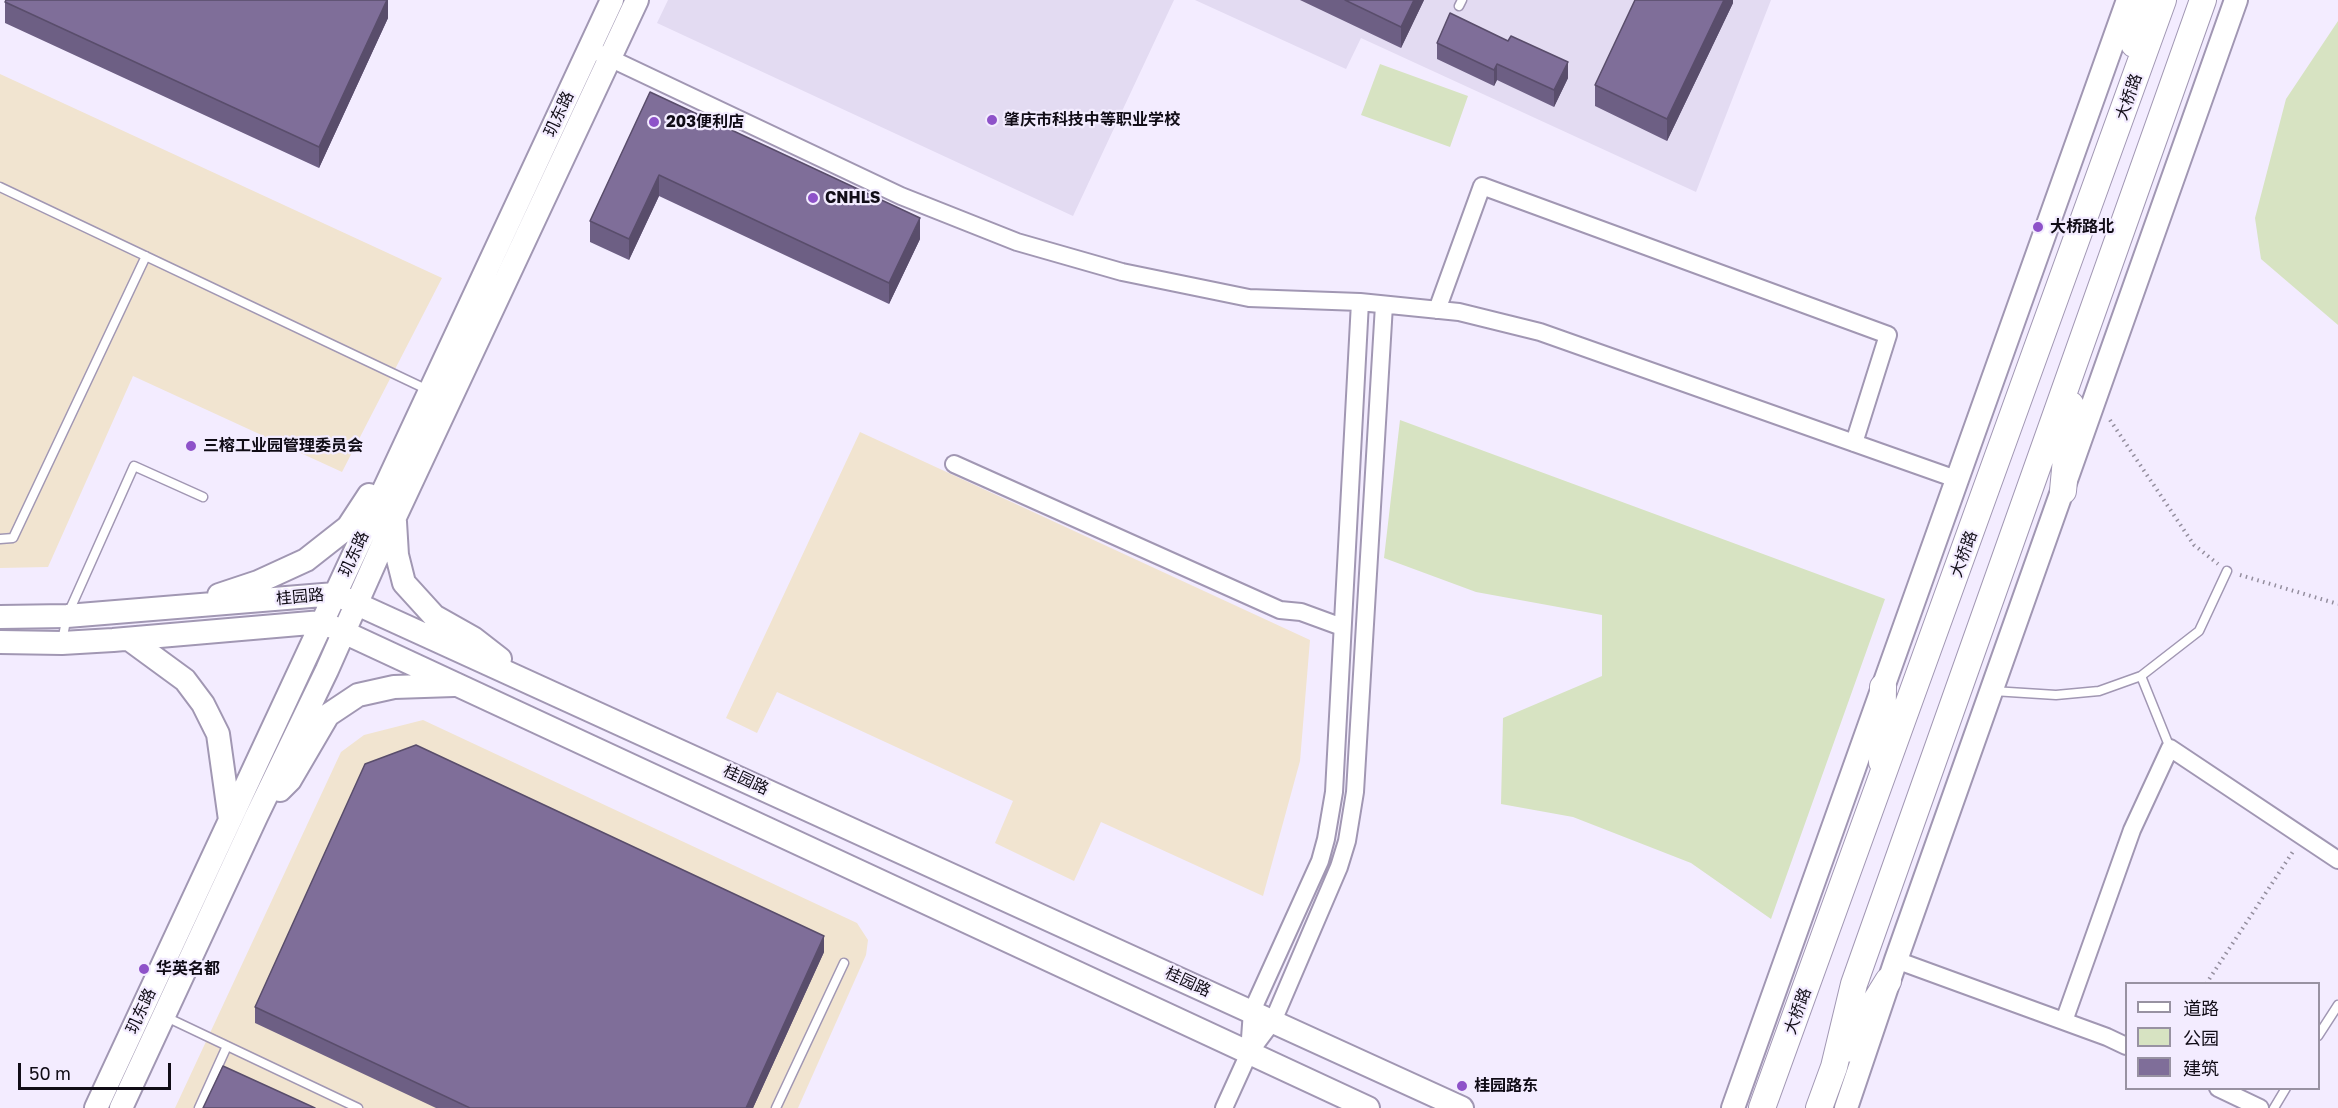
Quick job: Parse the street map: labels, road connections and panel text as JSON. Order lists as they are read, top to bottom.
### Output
{
  "streets": {
    "main road": ["大桥路", "玑东路", "桂园路"]
  },
  "crossings": [
    ["玑东路", "桂园路"]
  ],
  "places": [
    "肇庆市科技中等职业学校",
    "203便利店",
    "CNHLS",
    "大桥路北",
    "三榕工业园管理委员会",
    "华英名都",
    "桂园路东"
  ],
  "legend": ["道路", "公园", "建筑"],
  "scale_bar": "50 m"
}
